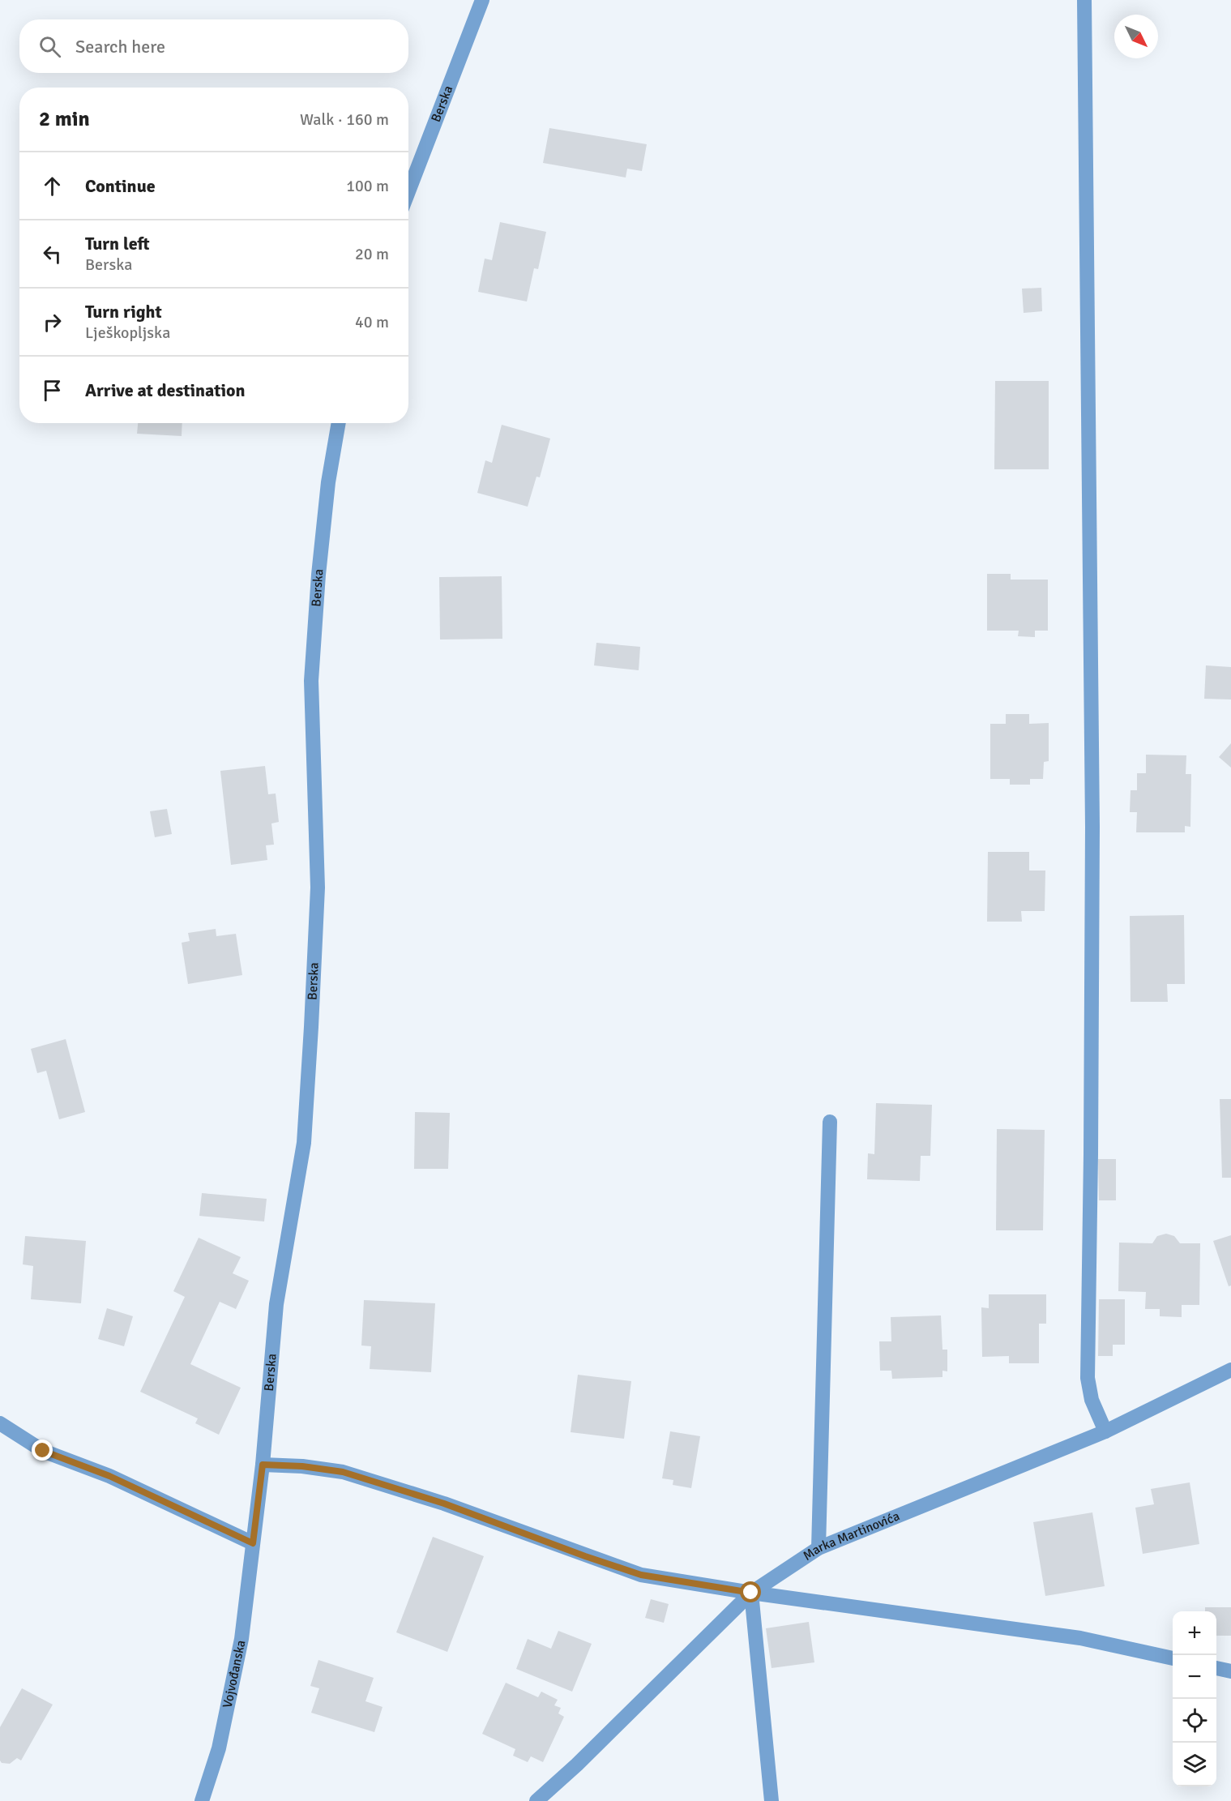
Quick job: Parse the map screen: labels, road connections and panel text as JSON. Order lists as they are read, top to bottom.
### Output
{
  "streets": {
    "street": ["Berska", "Marka Martinovića", "Vojvođanska"]
  },
  "crossings": [
    ["Berska", "Vojvođanska"]
  ],
  "north": "bottom right",
  "page": {
    "search": "Search here",
    "heading": ["2 min", "Walk · 160 m"],
    "list": [
      ["Continue", "100 m"],
      ["Turn left", "Berska", "20 m"],
      ["Turn right", "Lješkopljska", "40 m"],
      "Arrive at destination"
    ],
    "map_buttons": ["+", "−"]
  }
}
